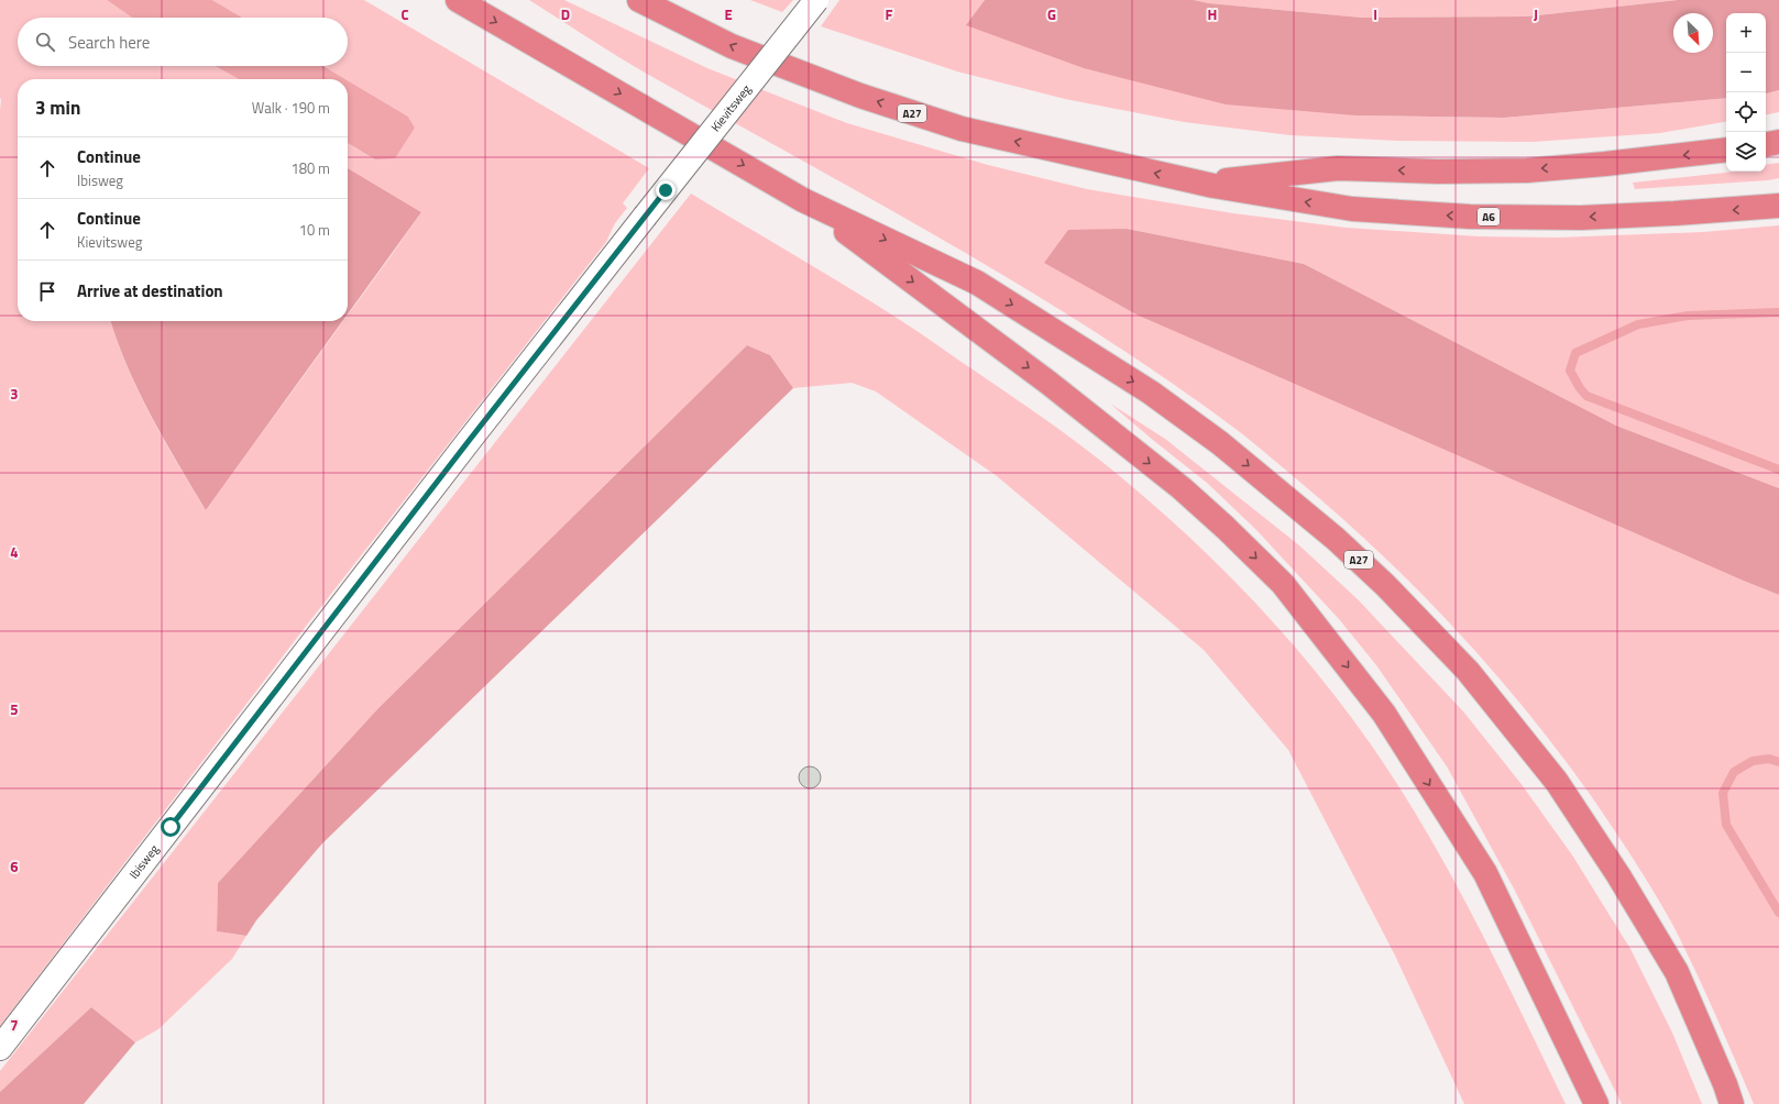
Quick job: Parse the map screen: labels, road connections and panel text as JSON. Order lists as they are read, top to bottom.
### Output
{
  "streets": {
    "highway": ["A27", "A6"],
    "street": ["Kievitsweg", "Ibisweg"]
  },
  "crossings": [
    ["Kievitsweg", "Ibisweg"],
    ["A27", "A6"]
  ],
  "north": "bottom right",
  "page": {
    "map_buttons": ["+", "−"],
    "search": "Search here",
    "heading": ["3 min", "Walk · 190 m"],
    "list": [
      ["Continue", "Ibisweg", "180 m"],
      ["Continue", "Kievitsweg", "10 m"],
      "Arrive at destination"
    ]
  },
  "grid": {
    "columns": [
      "C",
      "D",
      "E",
      "F",
      "G",
      "H",
      "I",
      "J"
    ],
    "rows": [
      "3",
      "4",
      "5",
      "6",
      "7"
    ]
  }
}
